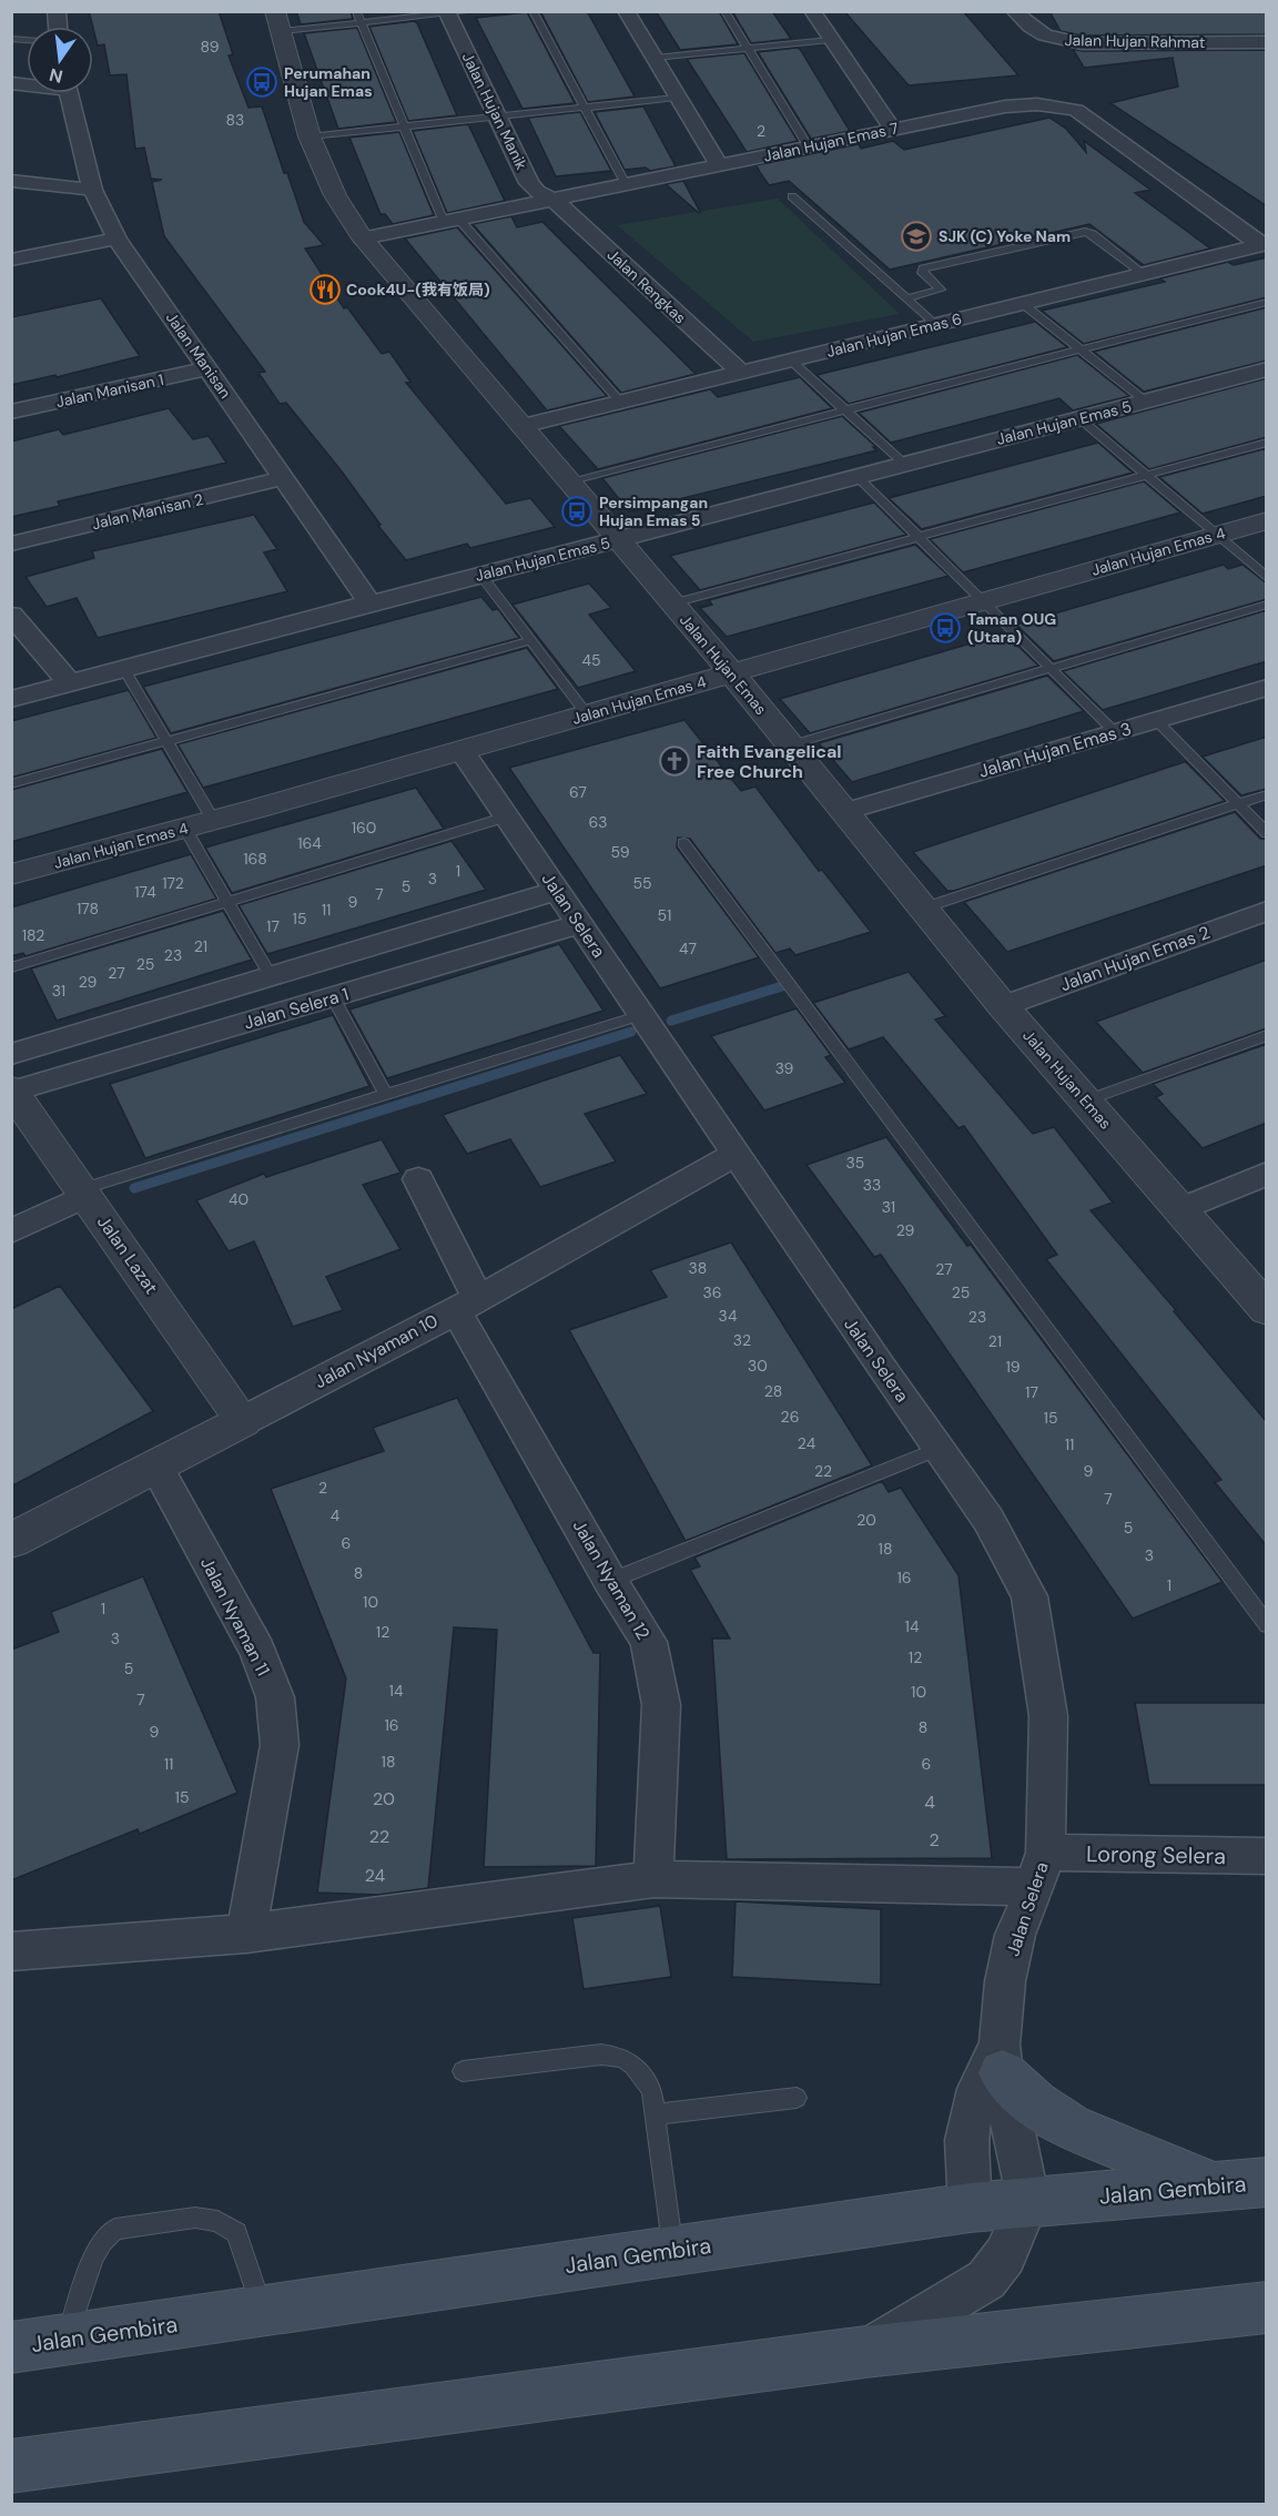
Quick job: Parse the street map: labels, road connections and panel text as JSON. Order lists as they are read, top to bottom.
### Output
{
  "streets": {
    "main road": ["Jalan Gembira"],
    "street": [
      "Jalan Hujan Rahmat",
      "Jalan Hujan Manik",
      "Jalan Hujan Emas 7",
      "Jalan Rengkas",
      "Jalan Hujan Emas 6",
      "Jalan Manisan",
      "Jalan Manisan 1",
      "Jalan Hujan Emas 5",
      "Jalan Manisan 2",
      "Jalan Hujan Emas 4",
      "Jalan Hujan Emas",
      "Jalan Hujan Emas 3",
      "Jalan Selera",
      "Jalan Hujan Emas 2",
      "Jalan Selera 1",
      "Jalan Lazat",
      "Jalan Nyaman 10",
      "Jalan Nyaman 12",
      "Jalan Nyaman 11",
      "Lorong Selera"
    ]
  },
  "crossings": [
    ["Jalan Hujan Manik", "Jalan Hujan Emas 7"],
    ["Jalan Hujan Manik", "Jalan Rengkas"],
    ["Jalan Hujan Emas 7", "Jalan Rengkas"],
    ["Jalan Hujan Emas 7", "Jalan Hujan Emas 6"],
    ["Jalan Hujan Emas 7", "Jalan Hujan Emas"],
    ["Jalan Rengkas", "Jalan Hujan Emas 6"],
    ["Jalan Hujan Emas 6", "Jalan Hujan Emas"],
    ["Jalan Manisan", "Jalan Manisan 1"],
    ["Jalan Manisan", "Jalan Hujan Emas 5"],
    ["Jalan Manisan", "Jalan Manisan 2"],
    ["Jalan Hujan Emas 5", "Jalan Hujan Emas"],
    ["Jalan Hujan Emas 4", "Jalan Hujan Emas"],
    ["Jalan Hujan Emas 4", "Jalan Selera"],
    ["Jalan Hujan Emas", "Jalan Hujan Emas 3"],
    ["Jalan Hujan Emas", "Jalan Hujan Emas 2"],
    ["Jalan Selera", "Jalan Selera 1"],
    ["Jalan Selera", "Jalan Nyaman 10"],
    ["Jalan Selera", "Lorong Selera"],
    ["Jalan Selera", "Jalan Gembira"],
    ["Jalan Selera 1", "Jalan Lazat"],
    ["Jalan Lazat", "Jalan Nyaman 10"],
    ["Jalan Nyaman 10", "Jalan Nyaman 12"],
    ["Jalan Nyaman 10", "Jalan Nyaman 11"],
    ["Jalan Nyaman 12", "Lorong Selera"],
    ["Jalan Nyaman 11", "Lorong Selera"]
  ],
  "places": {
    "bus stop": ["Perumahan Hujan Emas", "Persimpangan Hujan Emas 5", "Taman OUG (Utara)"],
    "school or university": ["SJK (C) Yoke Nam"],
    "restaurant": ["Cook4U-(我有饭局)"],
    "church": ["Faith Evangelical Free Church"]
  },
  "house_numbers": [
    "89",
    "83",
    "2",
    "45",
    "67",
    "63",
    "160",
    "164",
    "59",
    "168",
    "1",
    "3",
    "172",
    "55",
    "5",
    "174",
    "7",
    "9",
    "178",
    "11",
    "51",
    "15",
    "17",
    "182",
    "21",
    "47",
    "23",
    "25",
    "27",
    "29",
    "31",
    "39",
    "35",
    "33",
    "40",
    "31",
    "29",
    "38",
    "27",
    "36",
    "25",
    "34",
    "23",
    "32",
    "21",
    "30",
    "19",
    "28",
    "17",
    "26",
    "15",
    "24",
    "11",
    "22",
    "9",
    "2",
    "7",
    "4",
    "20",
    "5",
    "6",
    "18",
    "3",
    "8",
    "16",
    "1",
    "10",
    "1",
    "14",
    "12",
    "3",
    "12",
    "5",
    "14",
    "10",
    "7",
    "16",
    "8",
    "9",
    "18",
    "11",
    "6",
    "15",
    "20",
    "4",
    "22",
    "2",
    "24"
  ],
  "north": "bottom"
}
